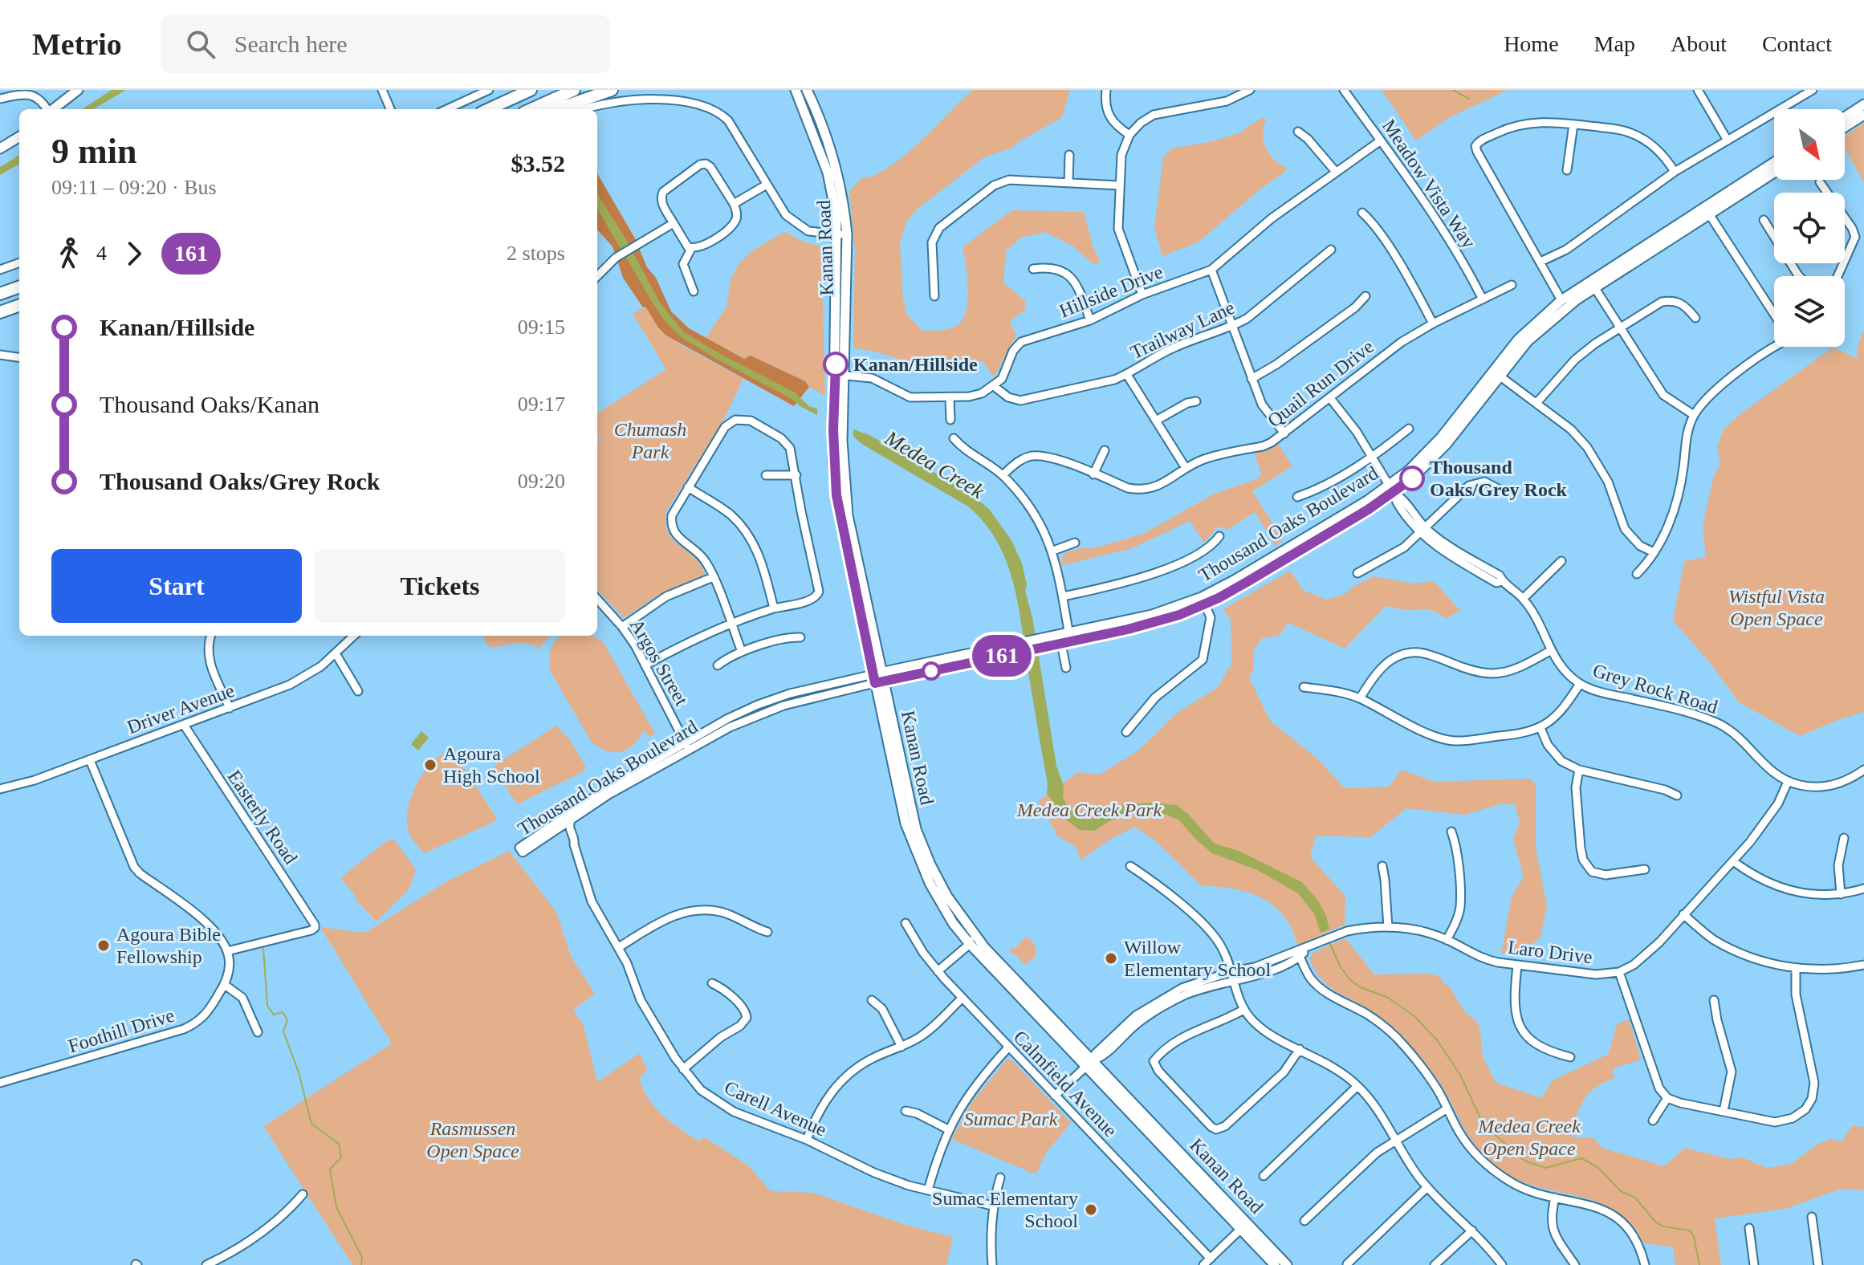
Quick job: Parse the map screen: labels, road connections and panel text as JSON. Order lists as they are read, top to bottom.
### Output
{
  "streets": {
    "main road": ["Kanan Road", "Thousand Oaks Boulevard"],
    "street": [
      "Meadow Vista Way",
      "Hillside Drive",
      "Trailway Lane",
      "Quail Run Drive",
      "Argos Street",
      "Grey Rock Road",
      "Driver Avenue",
      "Easterly Road",
      "Laro Drive",
      "Foothill Drive",
      "Calmfield Avenue",
      "Carell Avenue"
    ]
  },
  "crossings": [
    ["Meadow Vista Way", "Hillside Drive"],
    ["Meadow Vista Way", "Quail Run Drive"],
    ["Kanan Road", "Thousand Oaks Boulevard"],
    ["Kanan Road", "Laro Drive"],
    ["Hillside Drive", "Trailway Lane"],
    ["Quail Run Drive", "Grey Rock Road"],
    ["Thousand Oaks Boulevard", "Argos Street"],
    ["Thousand Oaks Boulevard", "Grey Rock Road"],
    ["Thousand Oaks Boulevard", "Carell Avenue"],
    ["Grey Rock Road", "Laro Drive"],
    ["Driver Avenue", "Easterly Road"],
    ["Easterly Road", "Foothill Drive"],
    ["Laro Drive", "Calmfield Avenue"]
  ],
  "water": ["Medea Creek"],
  "parks": [
    "Chumash Park",
    "Wistful Vista Open Space",
    "Medea Creek Park",
    "Sumac Park",
    "Medea Creek Open Space",
    "Rasmussen Open Space"
  ],
  "places": [
    "Kanan/Hillside",
    "Thousand Oaks/Grey Rock",
    "Agoura High School",
    "Agoura Bible Fellowship",
    "Willow Elementary School",
    "Sumac Elementary School"
  ],
  "lines": ["bus line 161"],
  "north": "bottom right",
  "page": {
    "header": "Metrio",
    "search": "Search here",
    "nav": [
      "Home",
      "Map",
      "About",
      "Contact"
    ],
    "on_map": "161",
    "heading": ["9 min", "09:11 – 09:20 · Bus", "$3.52"],
    "legs": ["4", "161", "2 stops"],
    "list": [
      {
        "name": "Kanan/Hillside",
        "value": "09:15"
      },
      {
        "name": "Thousand Oaks/Kanan",
        "value": "09:17"
      },
      {
        "name": "Thousand Oaks/Grey Rock",
        "value": "09:20"
      }
    ],
    "buttons": ["Start", "Tickets"]
  }
}
